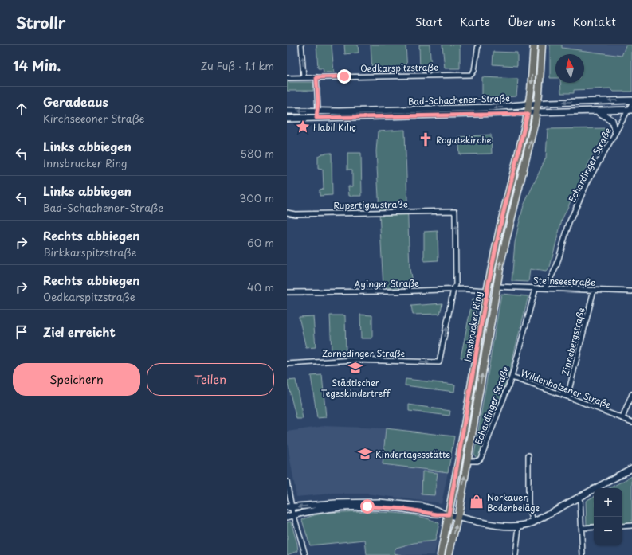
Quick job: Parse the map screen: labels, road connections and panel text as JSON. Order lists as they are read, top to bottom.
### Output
{
  "streets": {
    "main road": ["Bad-Schachener-Straße", "Innsbrucker Ring"],
    "street": [
      "Oedkarspitzstraße",
      "Echardinger Straße",
      "Rupertigaustraße",
      "Steinseestraße",
      "Ayinger Straße",
      "Zinnebergstraße",
      "Zornedinger Straße",
      "Wildenholzener Straße"
    ]
  },
  "crossings": [
    ["Bad-Schachener-Straße", "Echardinger Straße"],
    ["Bad-Schachener-Straße", "Innsbrucker Ring"],
    ["Echardinger Straße", "Steinseestraße"],
    ["Echardinger Straße", "Innsbrucker Ring"],
    ["Echardinger Straße", "Wildenholzener Straße"],
    ["Rupertigaustraße", "Ayinger Straße"],
    ["Rupertigaustraße", "Zornedinger Straße"],
    ["Steinseestraße", "Innsbrucker Ring"],
    ["Steinseestraße", "Zinnebergstraße"],
    ["Ayinger Straße", "Innsbrucker Ring"],
    ["Ayinger Straße", "Zornedinger Straße"],
    ["Zinnebergstraße", "Wildenholzener Straße"]
  ],
  "one_way": ["Zornedinger Straße"],
  "places": {
    "place": ["Habil Kılıç"],
    "church": ["Rogatekirche"],
    "school or university": ["Städtischer Tegeskindertreff", "Kindertagesstätte"],
    "shop": ["Norkauer Bodenbeläge"]
  },
  "north": "top",
  "page": {
    "header": "Strollr",
    "nav": [
      "Start",
      "Karte",
      "Über uns",
      "Kontakt"
    ],
    "heading": ["14 Min.", "Zu Fuß · 1.1 km"],
    "list": [
      ["Geradeaus", "Kirchseeoner Straße", "120 m"],
      ["Links abbiegen", "Innsbrucker Ring", "580 m"],
      ["Links abbiegen", "Bad-Schachener-Straße", "300 m"],
      ["Rechts abbiegen", "Birkkarspitzstraße", "60 m"],
      ["Rechts abbiegen", "Oedkarspitzstraße", "40 m"],
      "Ziel erreicht"
    ],
    "buttons": ["Speichern", "Teilen"],
    "map_buttons": ["+", "−"]
  }
}
